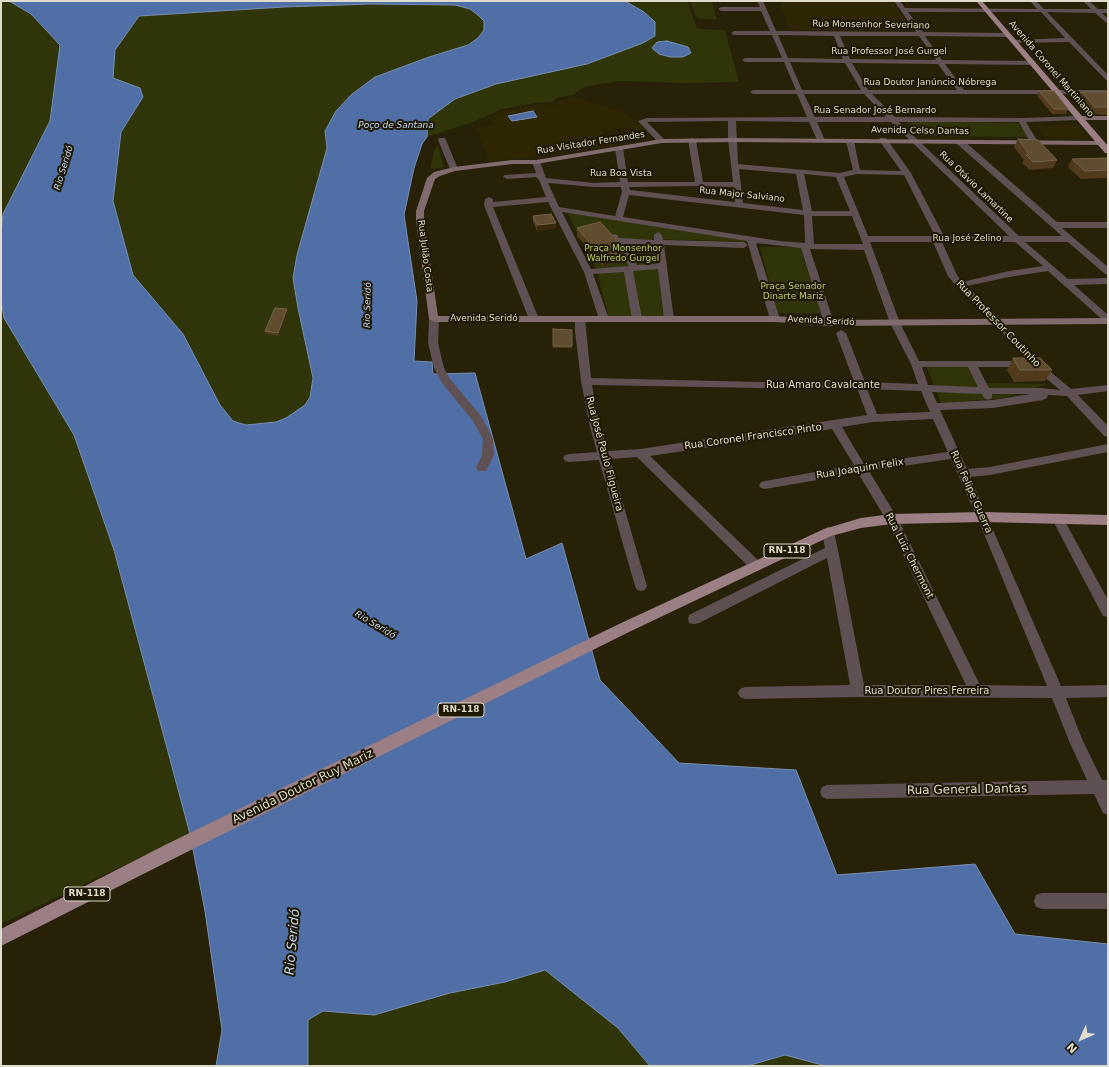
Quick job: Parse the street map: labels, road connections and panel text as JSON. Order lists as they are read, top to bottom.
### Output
{
  "streets": {
    "main road": [
      "Avenida Coronel Martiniano",
      "Rua Senador José Bernardo",
      "Avenida Celso Dantas",
      "Rua Visitador Fernandes",
      "Rua Julião Costa",
      "Avenida Seridó",
      "RN-118",
      "Avenida Doutor Ruy Mariz"
    ],
    "street": [
      "Rua Monsenhor Severiano",
      "Rua Professor José Gurgel",
      "Rua Doutor Janúncio Nóbrega",
      "Rua Boa Vista",
      "Rua Otávio Lamartine",
      "Rua Major Salviano",
      "Rua José Zelino",
      "Rua Professor Coutinho",
      "Rua Amaro Cavalcante",
      "Rua Coronel Francisco Pinto",
      "Rua José Paulo Filgueira",
      "Rua Joaquim Felix",
      "Rua Felipe Guerra",
      "Rua Luiz Chermont",
      "Rua Doutor Pires Ferreira",
      "Rua General Dantas"
    ]
  },
  "crossings": [
    ["Rua Monsenhor Severiano", "Avenida Coronel Martiniano"],
    ["Rua Monsenhor Severiano", "Rua Otávio Lamartine"],
    ["Rua Professor José Gurgel", "Avenida Coronel Martiniano"],
    ["Rua Professor José Gurgel", "Rua Otávio Lamartine"],
    ["Avenida Coronel Martiniano", "Rua Doutor Janúncio Nóbrega"],
    ["Avenida Coronel Martiniano", "Rua Senador José Bernardo"],
    ["Avenida Coronel Martiniano", "Avenida Celso Dantas"],
    ["Rua Doutor Janúncio Nóbrega", "Rua Otávio Lamartine"],
    ["Rua Senador José Bernardo", "Rua Visitador Fernandes"],
    ["Rua Senador José Bernardo", "Rua Otávio Lamartine"],
    ["Avenida Celso Dantas", "Rua Visitador Fernandes"],
    ["Avenida Celso Dantas", "Rua Otávio Lamartine"],
    ["Avenida Celso Dantas", "Rua Professor Coutinho"],
    ["Rua Visitador Fernandes", "Rua Julião Costa"],
    ["Rua Boa Vista", "Rua Major Salviano"],
    ["Rua Otávio Lamartine", "Rua José Zelino"],
    ["Rua Otávio Lamartine", "Avenida Seridó"],
    ["Rua Major Salviano", "Rua Felipe Guerra"],
    ["Rua José Zelino", "Rua Professor Coutinho"],
    ["Rua José Zelino", "Rua Felipe Guerra"],
    ["Rua Julião Costa", "Avenida Seridó"],
    ["Avenida Seridó", "Rua Professor Coutinho"],
    ["Avenida Seridó", "Rua José Paulo Filgueira"],
    ["Avenida Seridó", "Rua Felipe Guerra"],
    ["Rua Professor Coutinho", "Rua Amaro Cavalcante"],
    ["Rua Professor Coutinho", "Rua Coronel Francisco Pinto"],
    ["Rua Amaro Cavalcante", "Rua Coronel Francisco Pinto"],
    ["Rua Amaro Cavalcante", "Rua José Paulo Filgueira"],
    ["Rua Amaro Cavalcante", "Rua Felipe Guerra"],
    ["Rua Coronel Francisco Pinto", "Rua José Paulo Filgueira"],
    ["Rua Coronel Francisco Pinto", "Rua Felipe Guerra"],
    ["Rua Coronel Francisco Pinto", "Rua Luiz Chermont"],
    ["Rua Joaquim Felix", "Rua Felipe Guerra"],
    ["Rua Joaquim Felix", "Rua Luiz Chermont"],
    ["Rua Felipe Guerra", "RN-118"],
    ["Rua Felipe Guerra", "Rua Doutor Pires Ferreira"],
    ["Rua Felipe Guerra", "Rua General Dantas"],
    ["RN-118", "Rua Luiz Chermont"],
    ["RN-118", "Avenida Doutor Ruy Mariz"],
    ["Rua Luiz Chermont", "Rua Doutor Pires Ferreira"]
  ],
  "water": ["Poço de Santana", "Rio Seridó"],
  "parks": ["Praça Monsenhor Walfredo Gurgel", "Praça Senador Dinarte Mariz"],
  "north": "bottom left"
}
